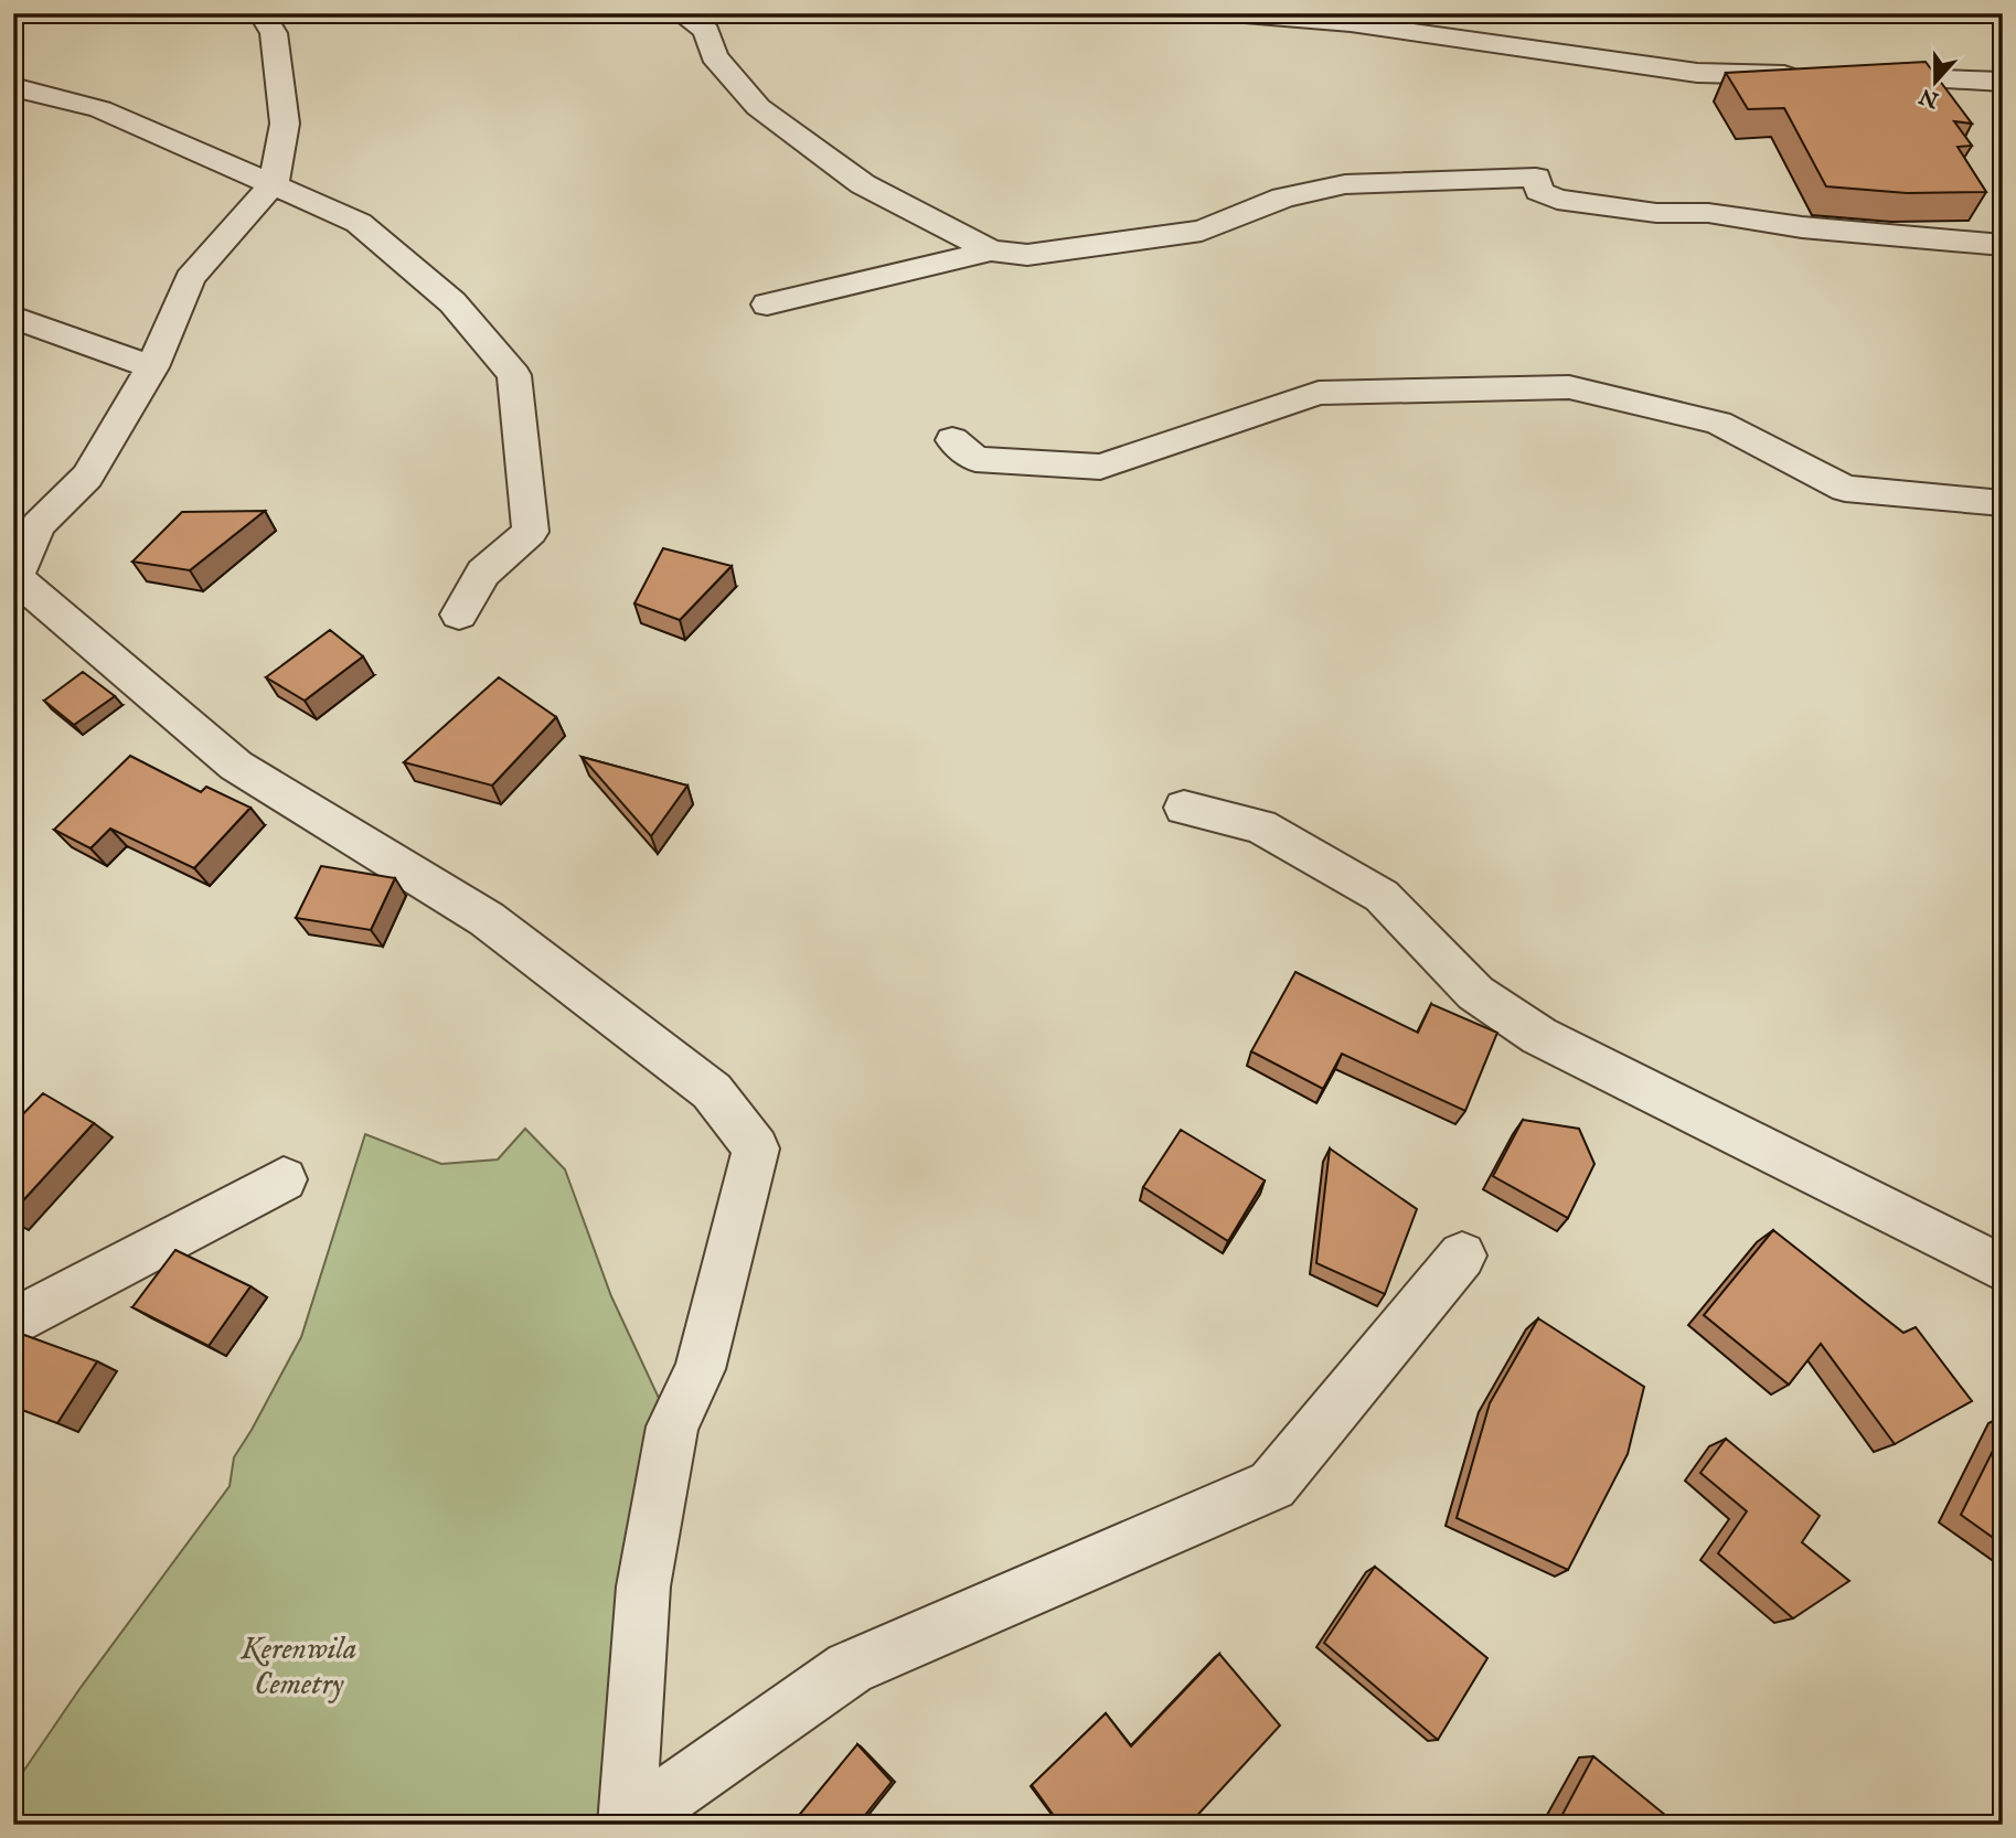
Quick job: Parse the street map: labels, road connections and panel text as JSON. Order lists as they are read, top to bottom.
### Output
{
  "parks": ["Kerenwila Cemetry"],
  "north": "bottom"
}
